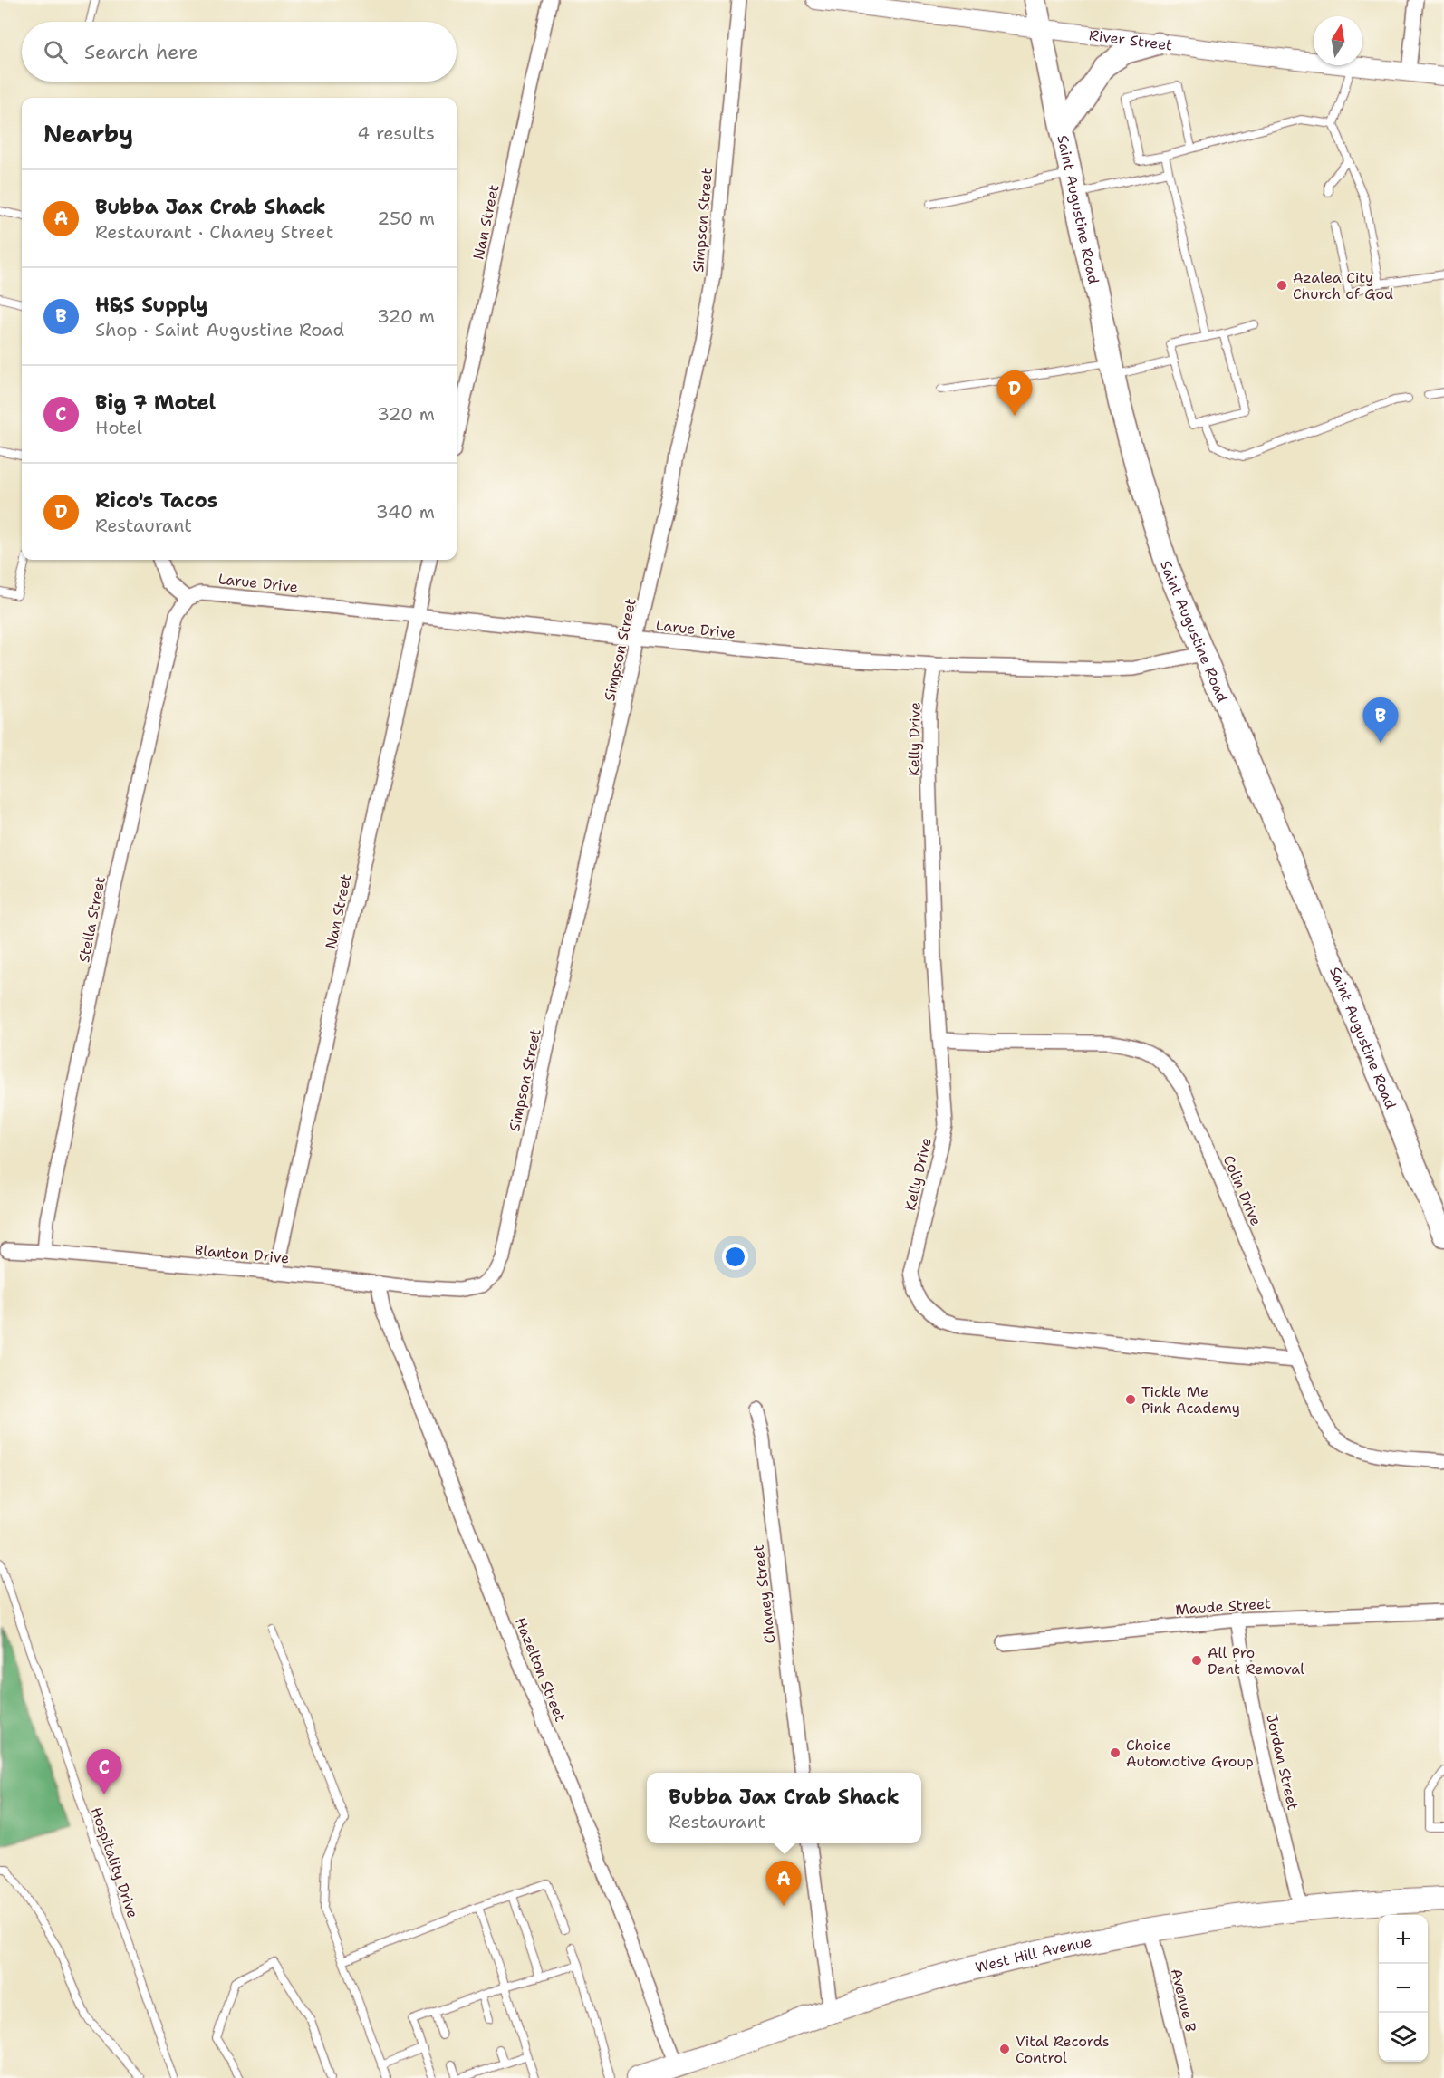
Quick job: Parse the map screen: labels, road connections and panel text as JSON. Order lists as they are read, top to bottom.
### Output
{
  "streets": {
    "highway": ["West Hill Avenue"],
    "main road": ["Saint Augustine Road"],
    "street": [
      "River Street",
      "Simpson Street",
      "Nan Street",
      "Larue Drive",
      "Kelly Drive",
      "Stella Street",
      "Colin Drive",
      "Blanton Drive",
      "Chaney Street",
      "Maude Street",
      "Hazelton Street",
      "Jordan Street",
      "Avenue B"
    ],
    "lane": ["Hospitality Drive"]
  },
  "crossings": [
    ["River Street", "Saint Augustine Road"],
    ["Saint Augustine Road", "Larue Drive"],
    ["Simpson Street", "Larue Drive"],
    ["Simpson Street", "Blanton Drive"],
    ["Nan Street", "Larue Drive"],
    ["Nan Street", "Blanton Drive"],
    ["Larue Drive", "Kelly Drive"],
    ["Larue Drive", "Stella Street"],
    ["Kelly Drive", "Colin Drive"],
    ["Stella Street", "Blanton Drive"],
    ["Blanton Drive", "Hazelton Street"],
    ["Maude Street", "Jordan Street"],
    ["Hazelton Street", "West Hill Avenue"],
    ["Jordan Street", "West Hill Avenue"],
    ["West Hill Avenue", "Avenue B"]
  ],
  "places": [
    "Azalea City Church of God",
    "Tickle Me Pink Academy",
    "All Pro Dent Removal",
    "Choice Automotive Group",
    "Vital Records Control"
  ],
  "north": "top",
  "page": {
    "search": "Search here",
    "heading": ["Nearby", "4 results"],
    "list": [
      {
        "mark": "A",
        "name": "Bubba Jax Crab Shack",
        "note": "Restaurant · Chaney Street",
        "value": "250 m"
      },
      {
        "mark": "B",
        "name": "H&S Supply",
        "note": "Shop · Saint Augustine Road",
        "value": "320 m"
      },
      {
        "mark": "C",
        "name": "Big 7 Motel",
        "note": "Hotel",
        "value": "320 m"
      },
      {
        "mark": "D",
        "name": "Rico's Tacos",
        "note": "Restaurant",
        "value": "340 m"
      }
    ],
    "pins": [
      "D",
      "B",
      "C",
      "A"
    ],
    "popup": ["Bubba Jax Crab Shack", "Restaurant"],
    "map_buttons": ["+", "−"]
  }
}
